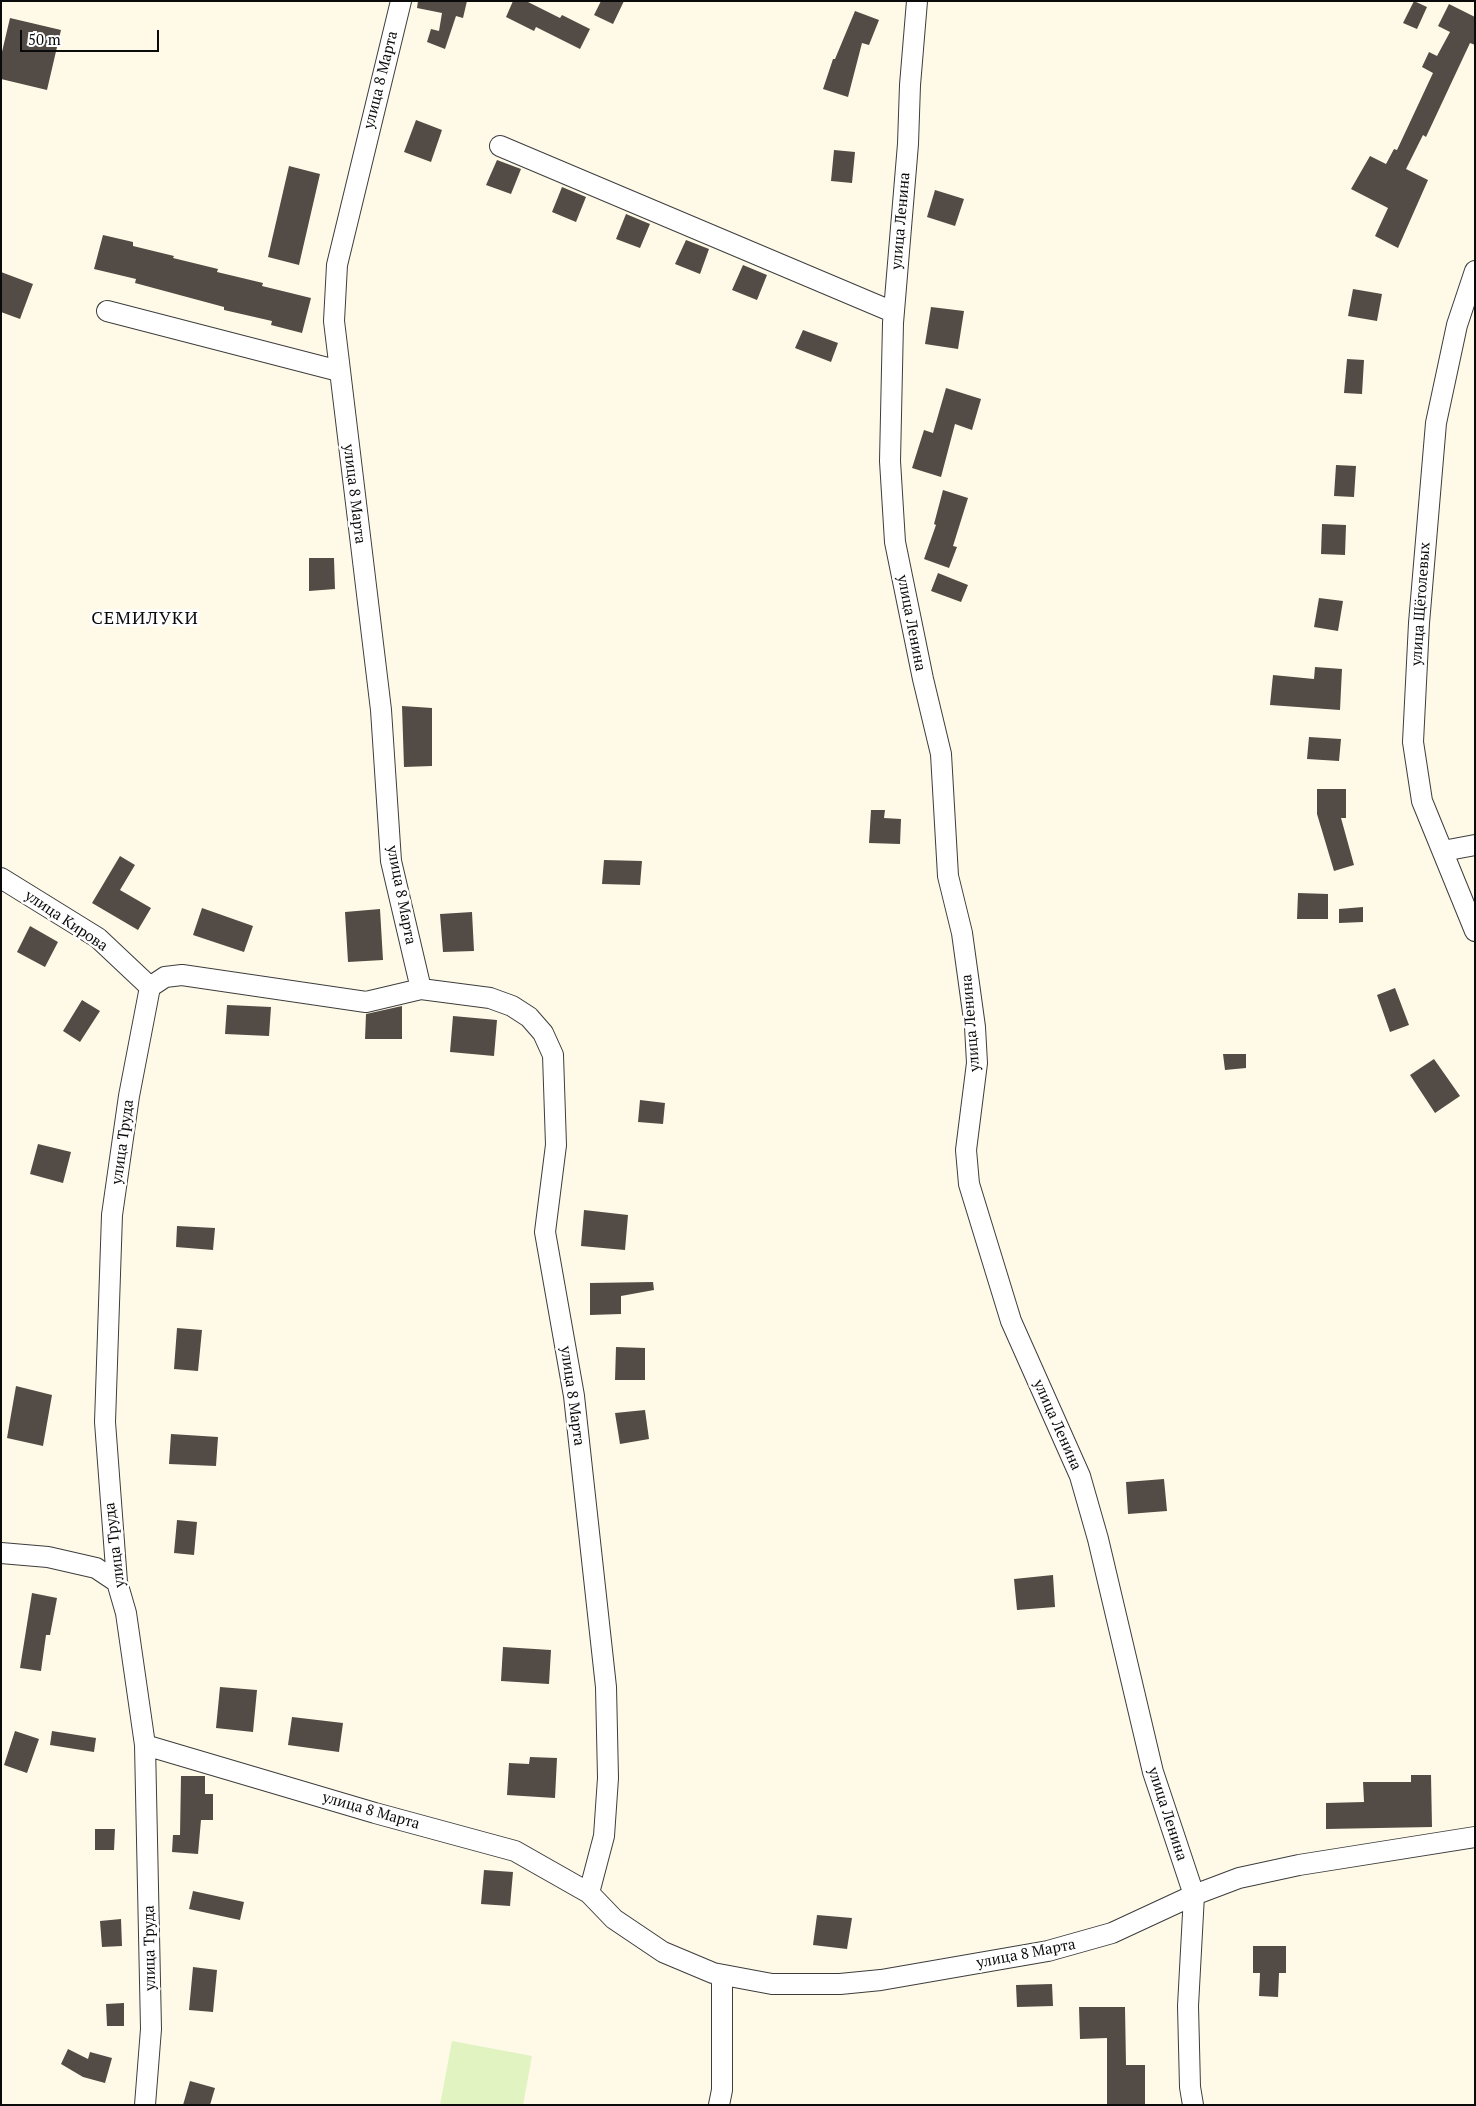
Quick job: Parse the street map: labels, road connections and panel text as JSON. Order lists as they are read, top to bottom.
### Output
{
  "streets": {
    "street": [
      "улица 8 Марта",
      "улица Ленина",
      "улица Щёголевых",
      "улица Кирова",
      "улица Труда"
    ]
  },
  "crossings": [
    ["улица 8 Марта", "улица Ленина"],
    ["улица 8 Марта", "улица Кирова"],
    ["улица 8 Марта", "улица Труда"],
    ["улица Кирова", "улица Труда"]
  ],
  "districts": ["СЕМИЛУКИ"],
  "scale_bar": "50 m"
}
